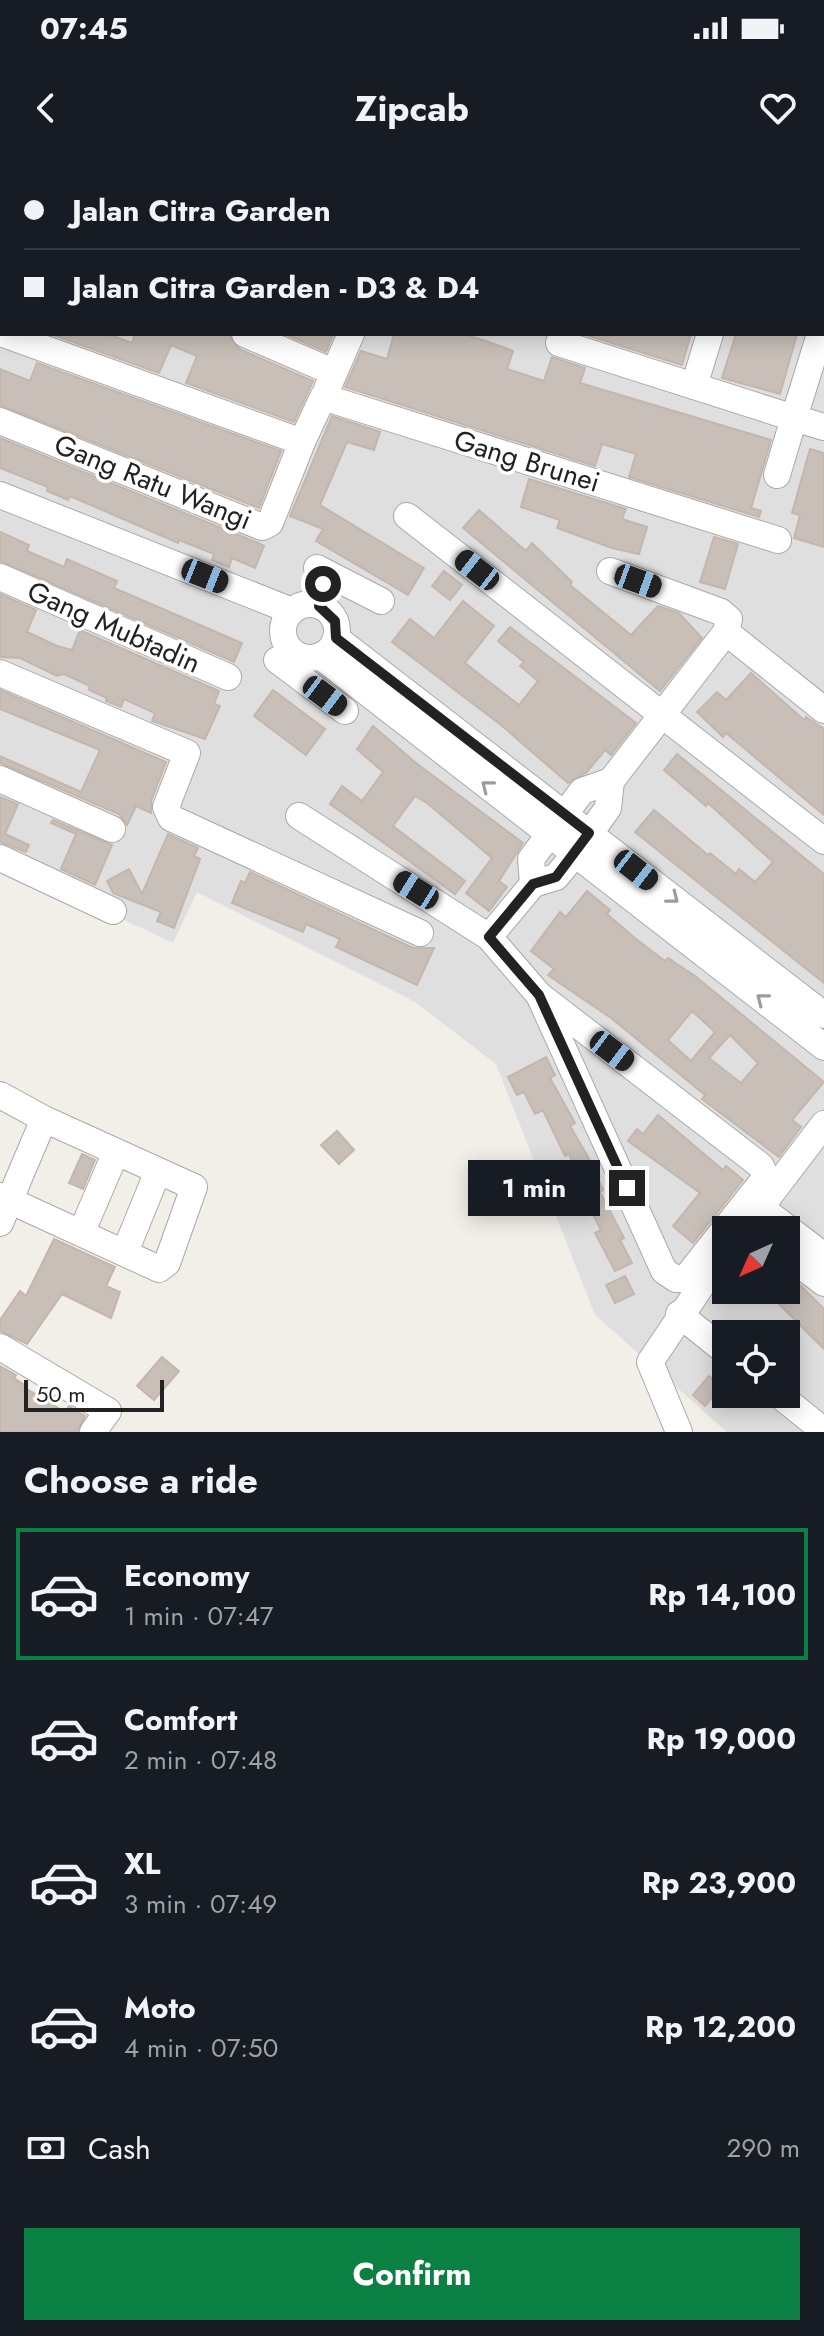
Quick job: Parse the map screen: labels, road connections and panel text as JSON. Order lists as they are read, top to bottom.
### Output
{
  "streets": {
    "street": ["Gang Brunei", "Gang Ratu Wangi", "Gang Mubtadin"]
  },
  "scale_bar": "50 m",
  "north": "bottom left",
  "page": {
    "status": "07:45",
    "header": "Zipcab",
    "banner": ["Jalan Citra Garden", "Jalan Citra Garden - D3 & D4"],
    "bubble": "1 min",
    "scale": "50 m",
    "heading": "Choose a ride",
    "list": [
      {
        "name": "Economy",
        "note": "1 min · 07:47",
        "value": "Rp 14,100"
      },
      {
        "name": "Comfort",
        "note": "2 min · 07:48",
        "value": "Rp 19,000"
      },
      {
        "name": "XL",
        "note": "3 min · 07:49",
        "value": "Rp 23,900"
      },
      {
        "name": "Moto",
        "note": "4 min · 07:50",
        "value": "Rp 12,200"
      }
    ],
    "pay": ["Cash", "290 m"],
    "buttons": "Confirm"
  }
}
